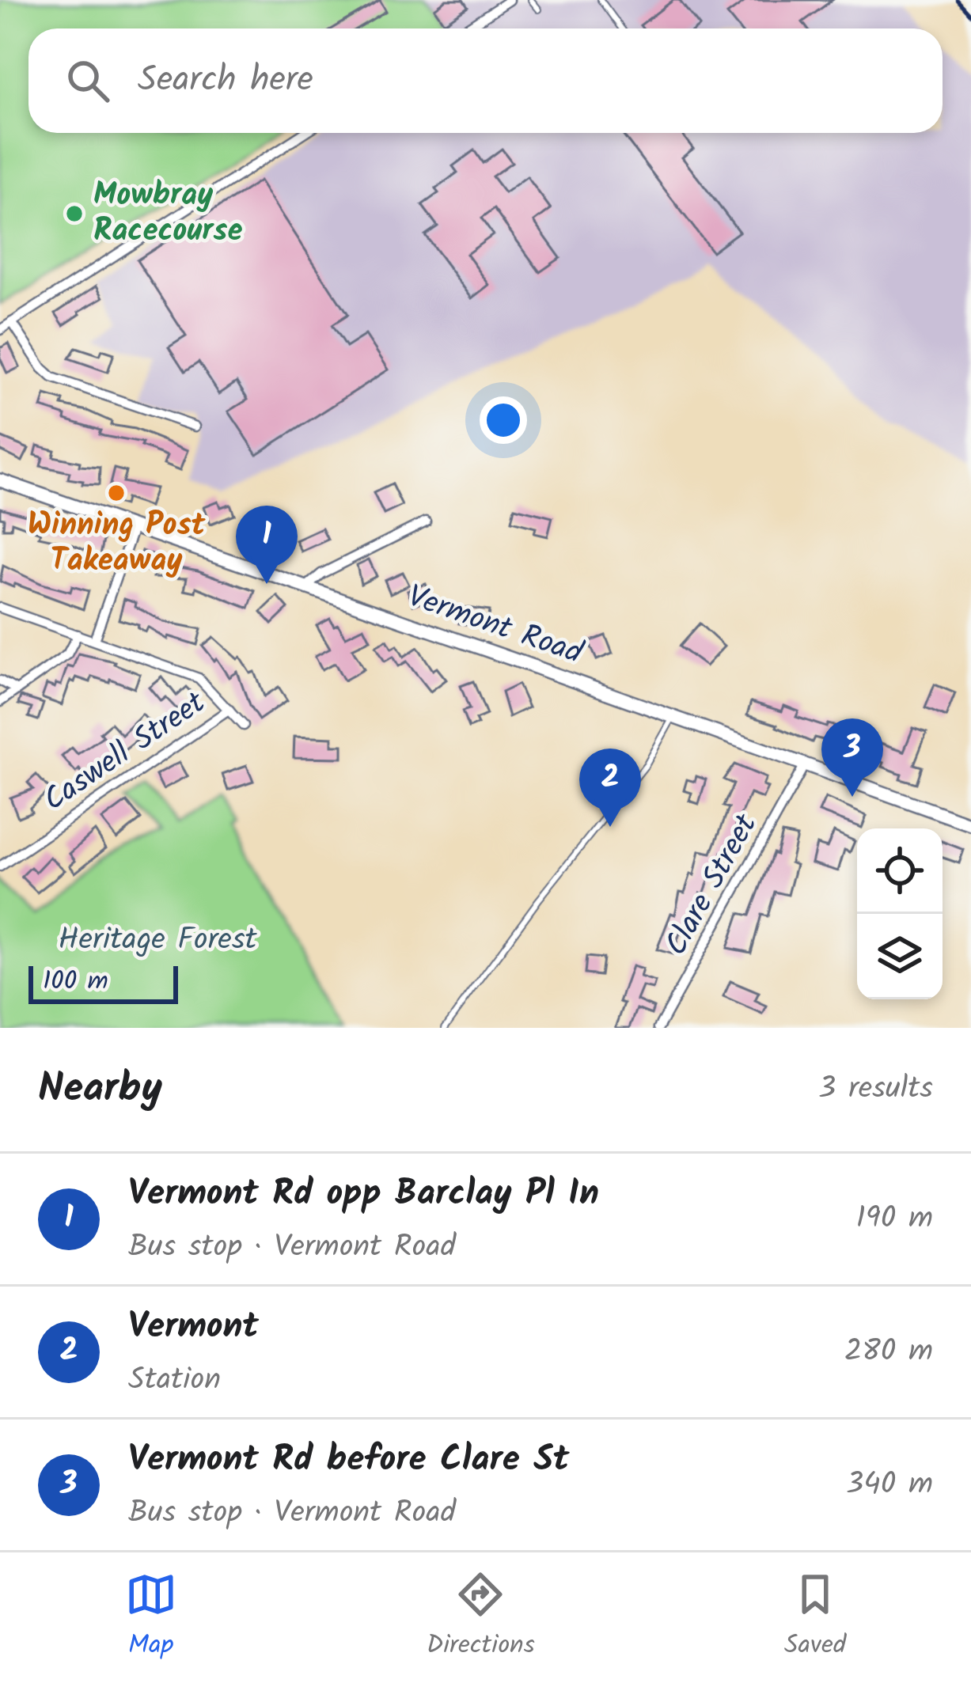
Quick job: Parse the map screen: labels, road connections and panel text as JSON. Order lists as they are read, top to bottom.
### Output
{
  "streets": {
    "street": ["Vermont Road", "Caswell Street", "Clare Street"]
  },
  "crossings": [
    ["Vermont Road", "Clare Street"]
  ],
  "parks": ["Heritage Forest"],
  "places": ["Mowbray Racecourse", "Winning Post Takeaway"],
  "scale_bar": "100 m",
  "page": {
    "search": "Search here",
    "pins": ["1", "3", "2"],
    "scale": "100 m",
    "heading": ["Nearby", "3 results"],
    "list": [
      {
        "mark": "1",
        "name": "Vermont Rd opp Barclay Pl In",
        "note": "Bus stop · Vermont Road",
        "value": "190 m"
      },
      {
        "mark": "2",
        "name": "Vermont",
        "note": "Station",
        "value": "280 m"
      },
      {
        "mark": "3",
        "name": "Vermont Rd before Clare St",
        "note": "Bus stop · Vermont Road",
        "value": "340 m"
      }
    ],
    "nav": ["Map", "Directions", "Saved"]
  }
}
